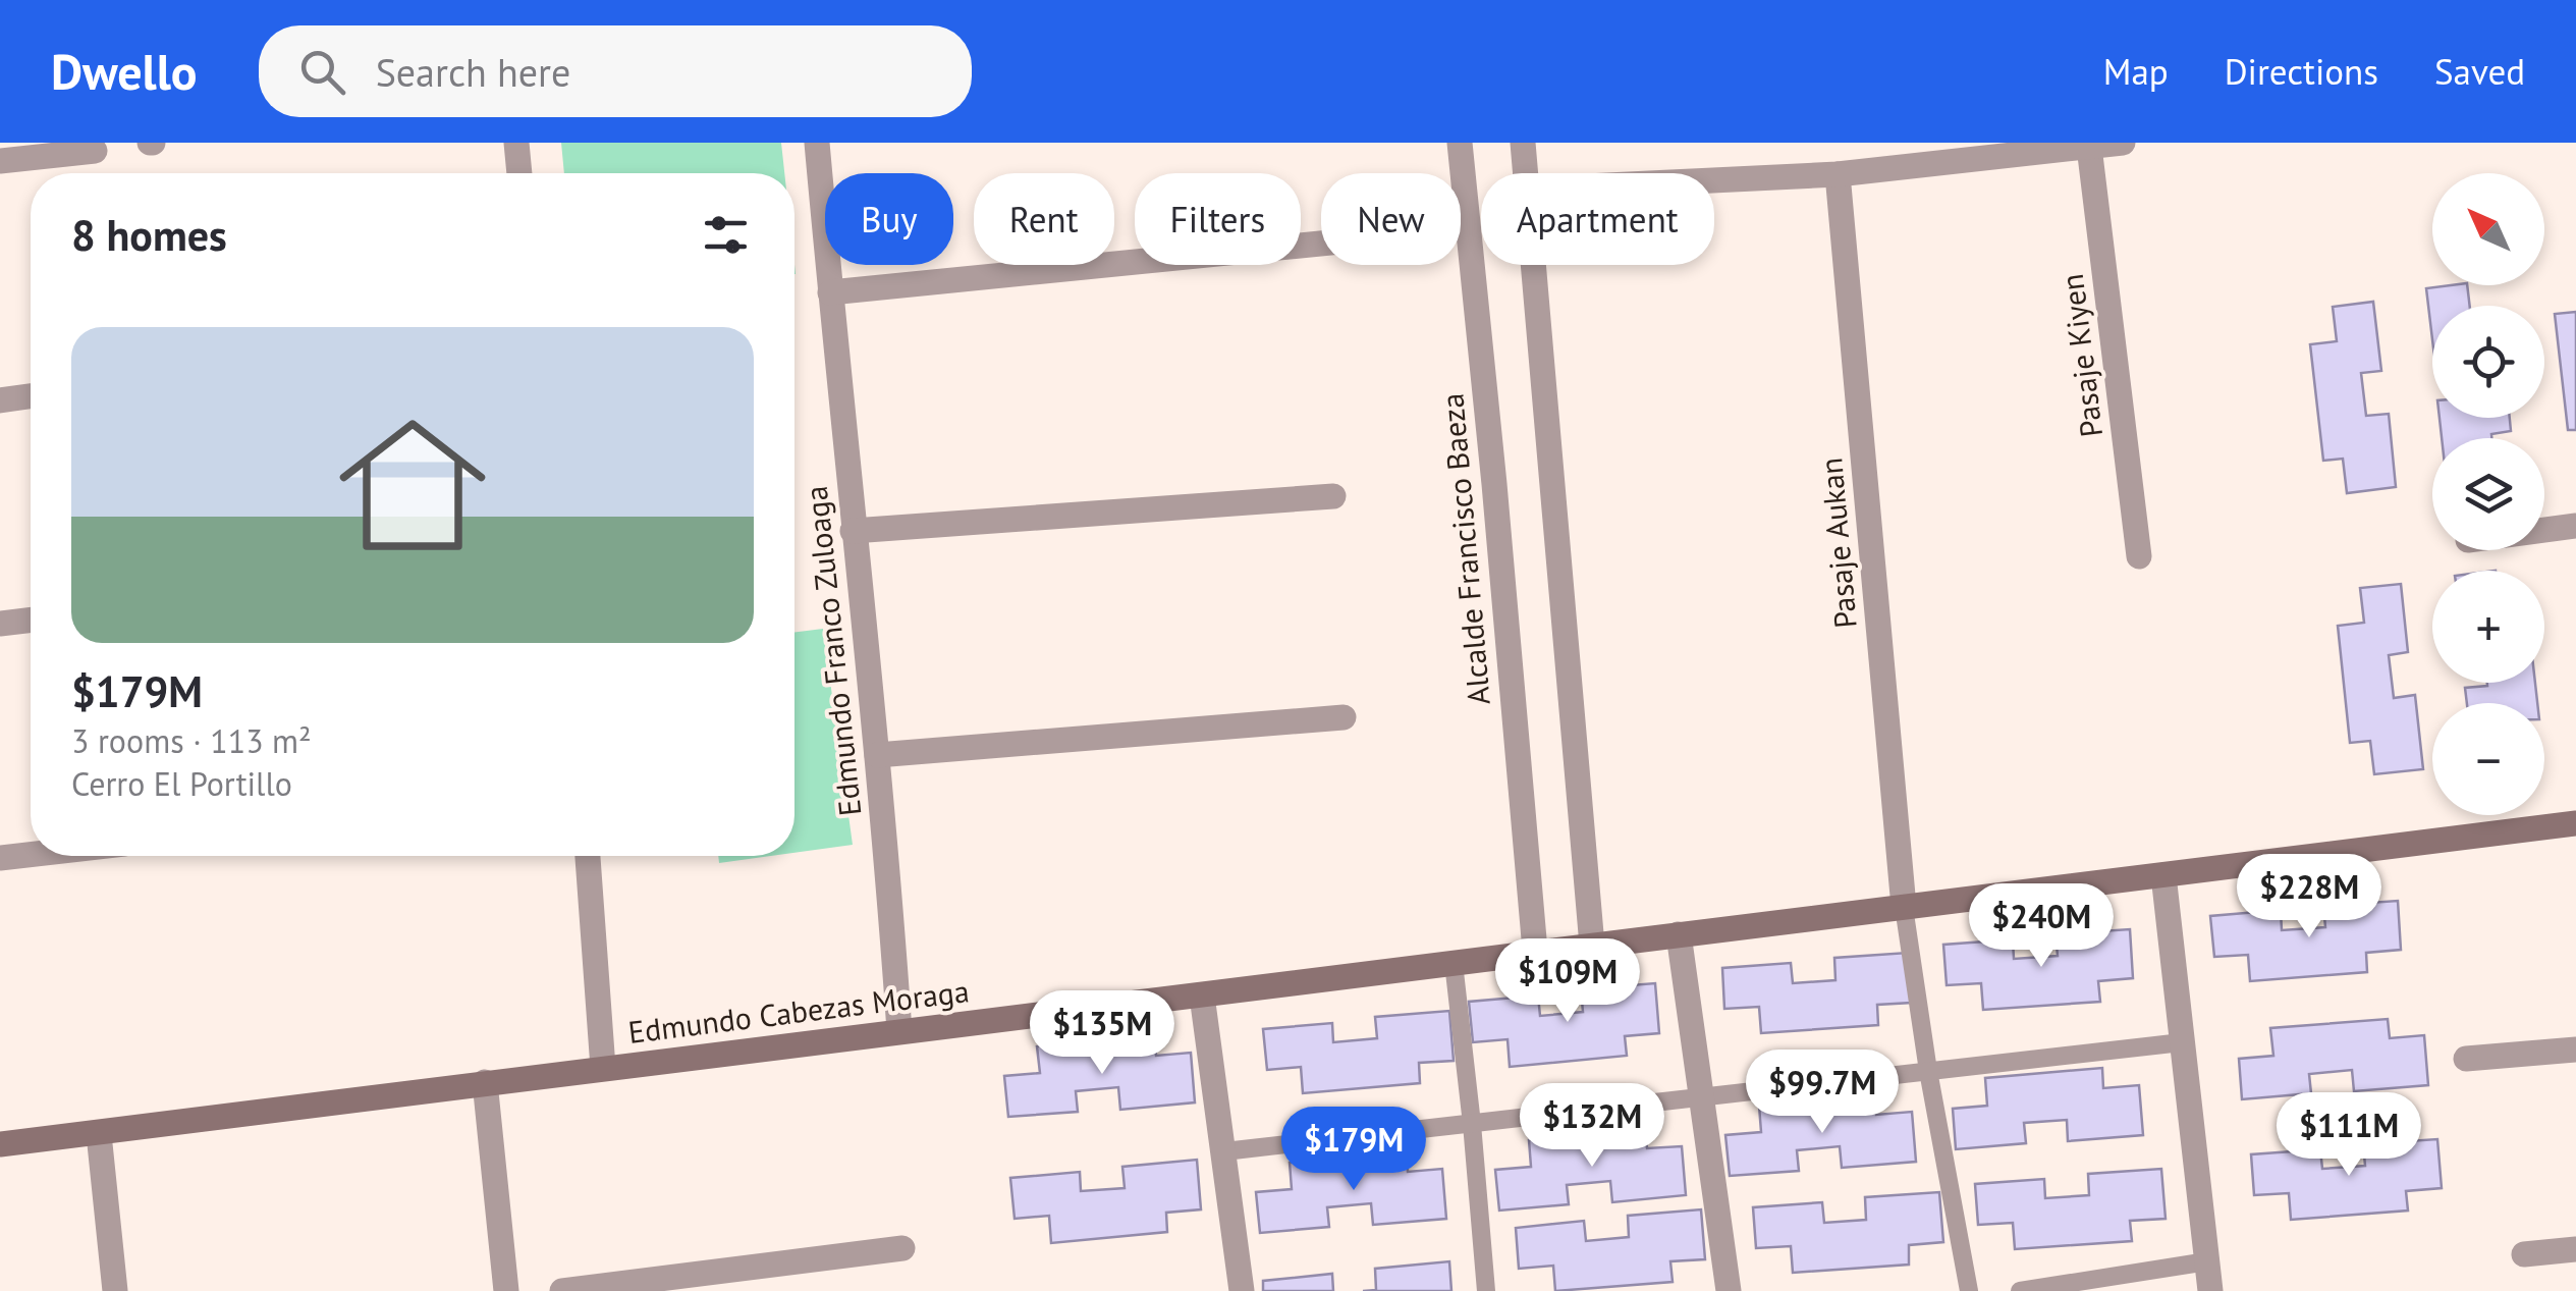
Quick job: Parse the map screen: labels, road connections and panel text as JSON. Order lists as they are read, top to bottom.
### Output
{
  "streets": {
    "street": [
      "Pasaje Kiyen",
      "Pasaje Aukan",
      "Alcalde Francisco Baeza",
      "Edmundo Franco Zuloaga",
      "Edmundo Cabezas Moraga"
    ]
  },
  "crossings": [
    ["Pasaje Aukan", "Edmundo Cabezas Moraga"],
    ["Alcalde Francisco Baeza", "Edmundo Cabezas Moraga"],
    ["Edmundo Franco Zuloaga", "Edmundo Cabezas Moraga"]
  ],
  "north": "top left",
  "page": {
    "header": "Dwello",
    "search": "Search here",
    "nav": ["Map", "Directions", "Saved"],
    "map_buttons": ["+", "−"],
    "chip": [
      "Buy",
      "Rent",
      "Filters",
      "New",
      "Apartment"
    ],
    "heading": "8 homes",
    "list": [
      {
        "name": "$179M",
        "note": "3 rooms · 113 m² · Cerro El Portillo"
      }
    ],
    "price": [
      "$228M",
      "$240M",
      "$109M",
      "$135M",
      "$99.7M",
      "$132M",
      "$111M",
      "$179M"
    ]
  }
}
